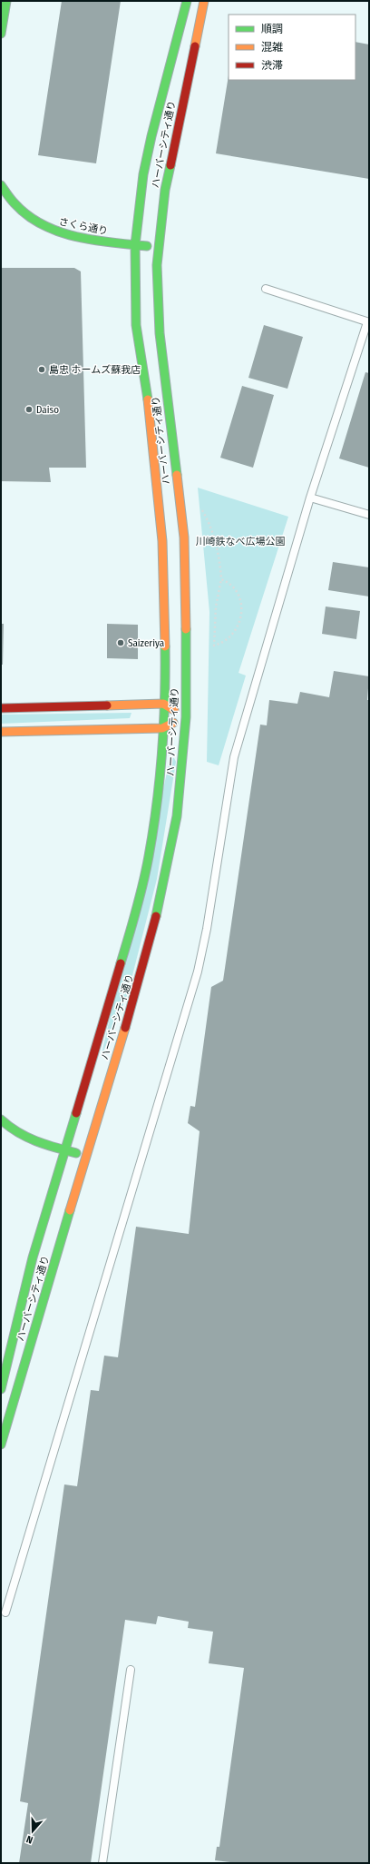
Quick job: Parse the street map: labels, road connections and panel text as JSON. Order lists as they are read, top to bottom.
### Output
{
  "streets": {
    "street": ["ハーバーシティ通り", "さくら通り"]
  },
  "crossings": [
    ["ハーバーシティ通り", "さくら通り"]
  ],
  "parks": ["川崎鉄なべ広場公園"],
  "places": ["島忠 ホームズ蘇我店", "Daiso", "Saizeriya"],
  "legend": ["順調", "混雑", "渋滞"],
  "north": "bottom"
}
